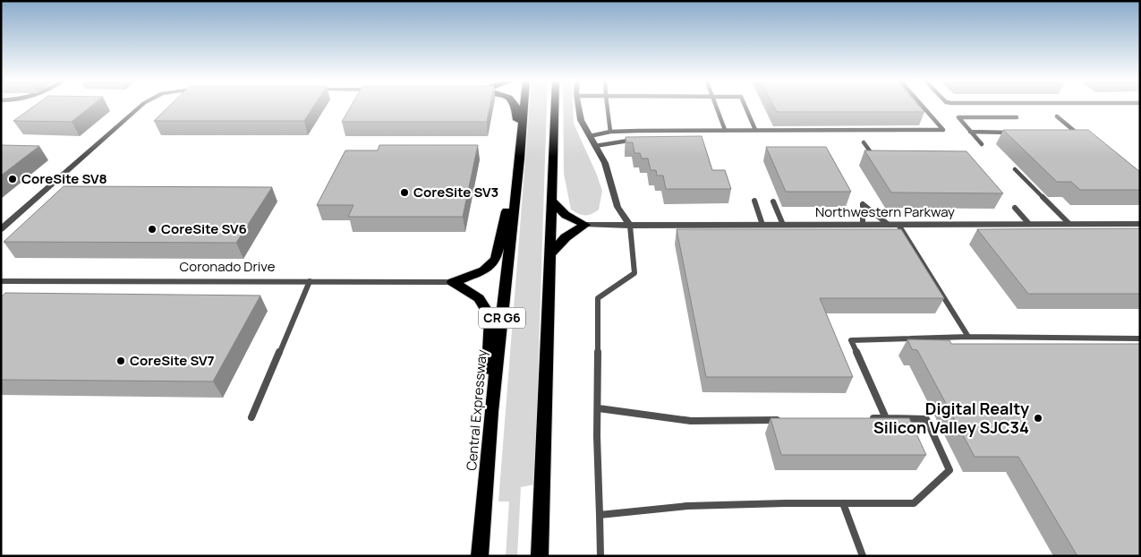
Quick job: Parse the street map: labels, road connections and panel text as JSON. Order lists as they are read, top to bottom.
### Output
{
  "streets": {
    "highway": ["CR G6", "Central Expressway"],
    "street": ["Northwestern Parkway", "Coronado Drive"]
  },
  "places": [
    "CoreSite SV8",
    "CoreSite SV3",
    "CoreSite SV6",
    "CoreSite SV7",
    "Digital Realty Silicon Valley SJC34"
  ]
}
